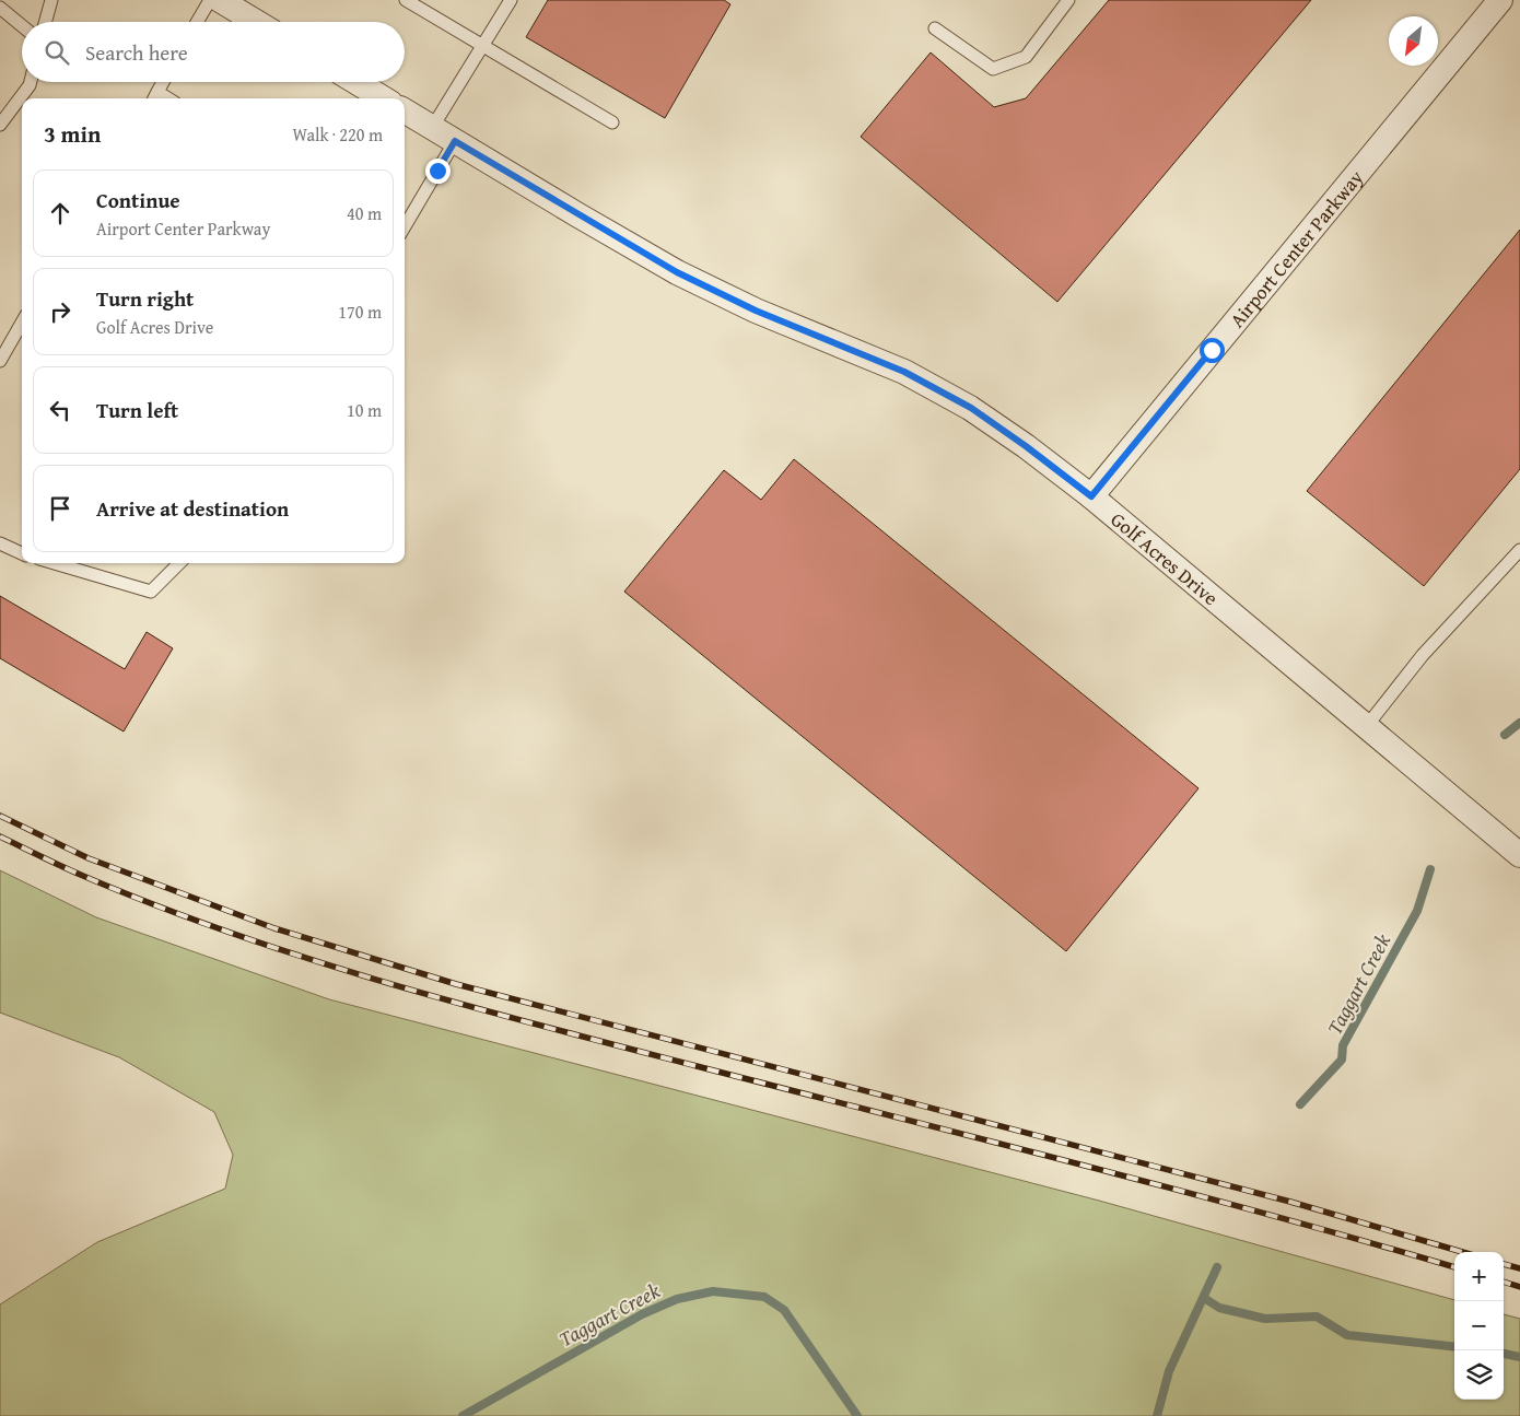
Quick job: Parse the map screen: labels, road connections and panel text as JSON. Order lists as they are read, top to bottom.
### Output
{
  "streets": {
    "street": ["Airport Center Parkway", "Golf Acres Drive"]
  },
  "crossings": [
    ["Airport Center Parkway", "Golf Acres Drive"]
  ],
  "water": ["Taggart Creek"],
  "north": "bottom left",
  "page": {
    "search": "Search here",
    "heading": ["3 min", "Walk · 220 m"],
    "list": [
      ["Continue", "Airport Center Parkway", "40 m"],
      ["Turn right", "Golf Acres Drive", "170 m"],
      ["Turn left", "10 m"],
      "Arrive at destination"
    ],
    "map_buttons": ["+", "−"]
  }
}
